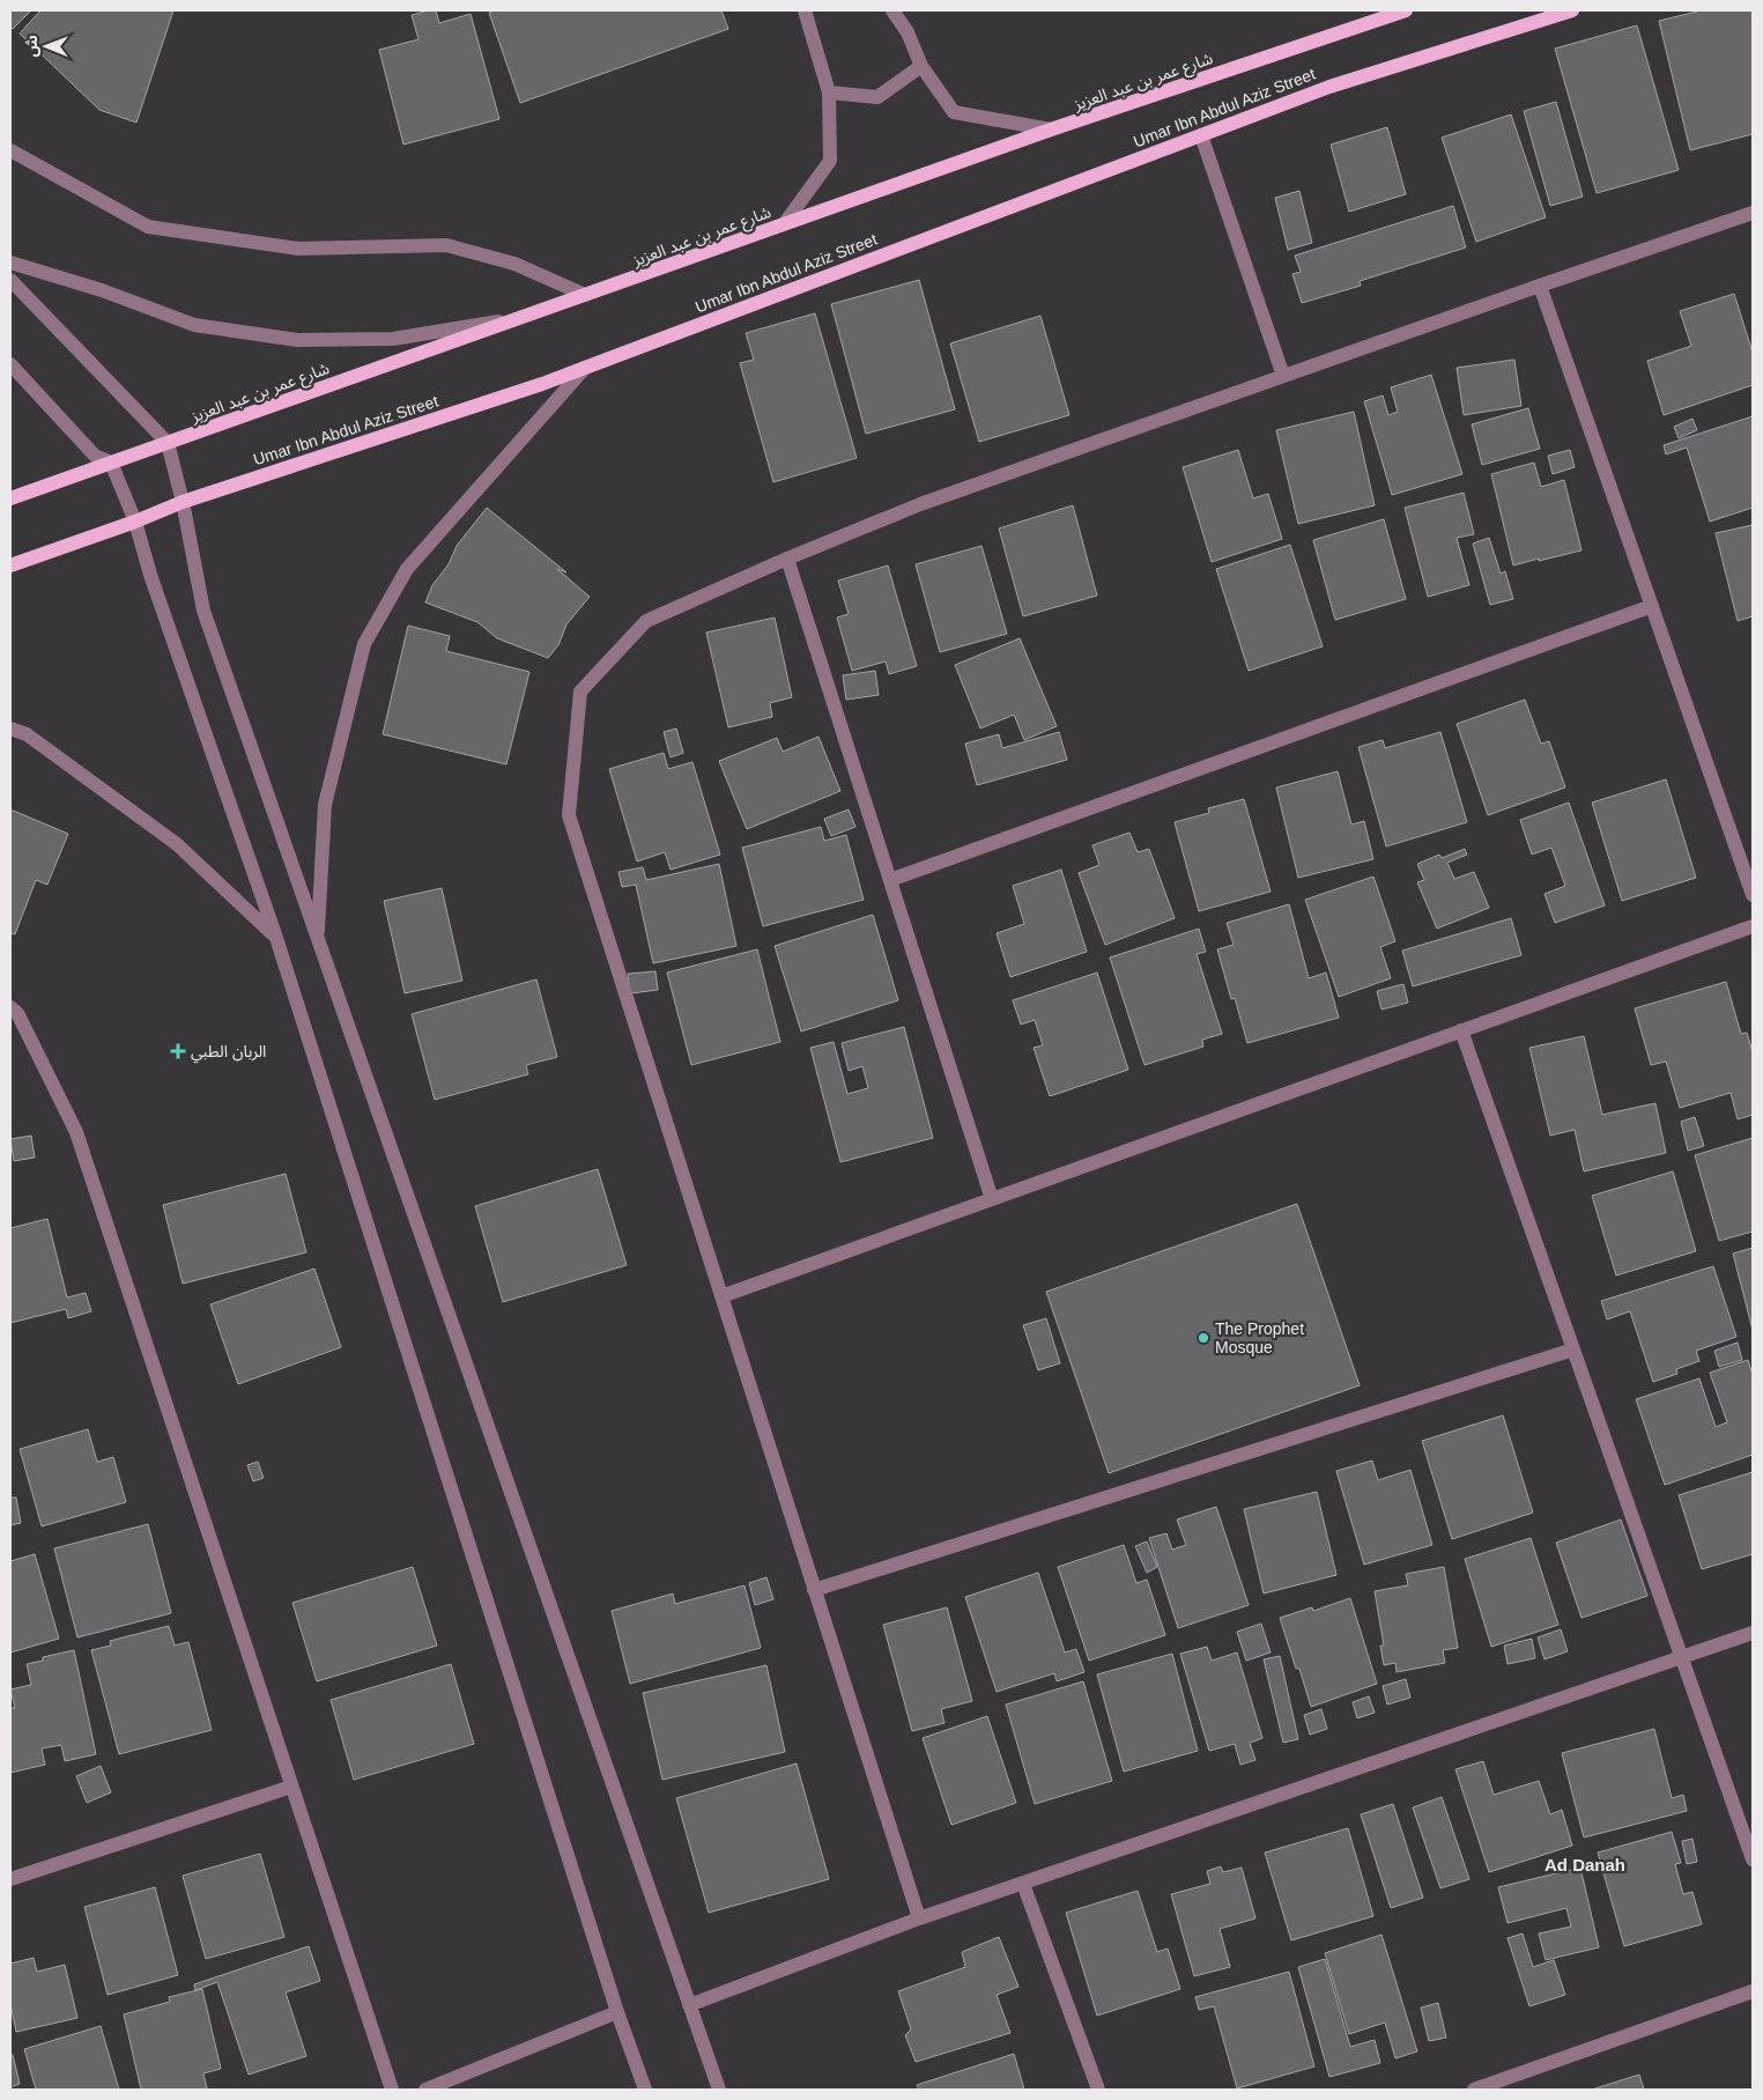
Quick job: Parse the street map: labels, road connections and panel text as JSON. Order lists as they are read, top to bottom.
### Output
{
  "streets": {
    "main road": ["شارع عمر بن عبد العزيز", "Umar Ibn Abdul Aziz Street"]
  },
  "districts": ["Ad Danah"],
  "places": {
    "health": ["الربان الطبي"],
    "other": ["The Prophet Mosque"]
  },
  "north": "left"
}
